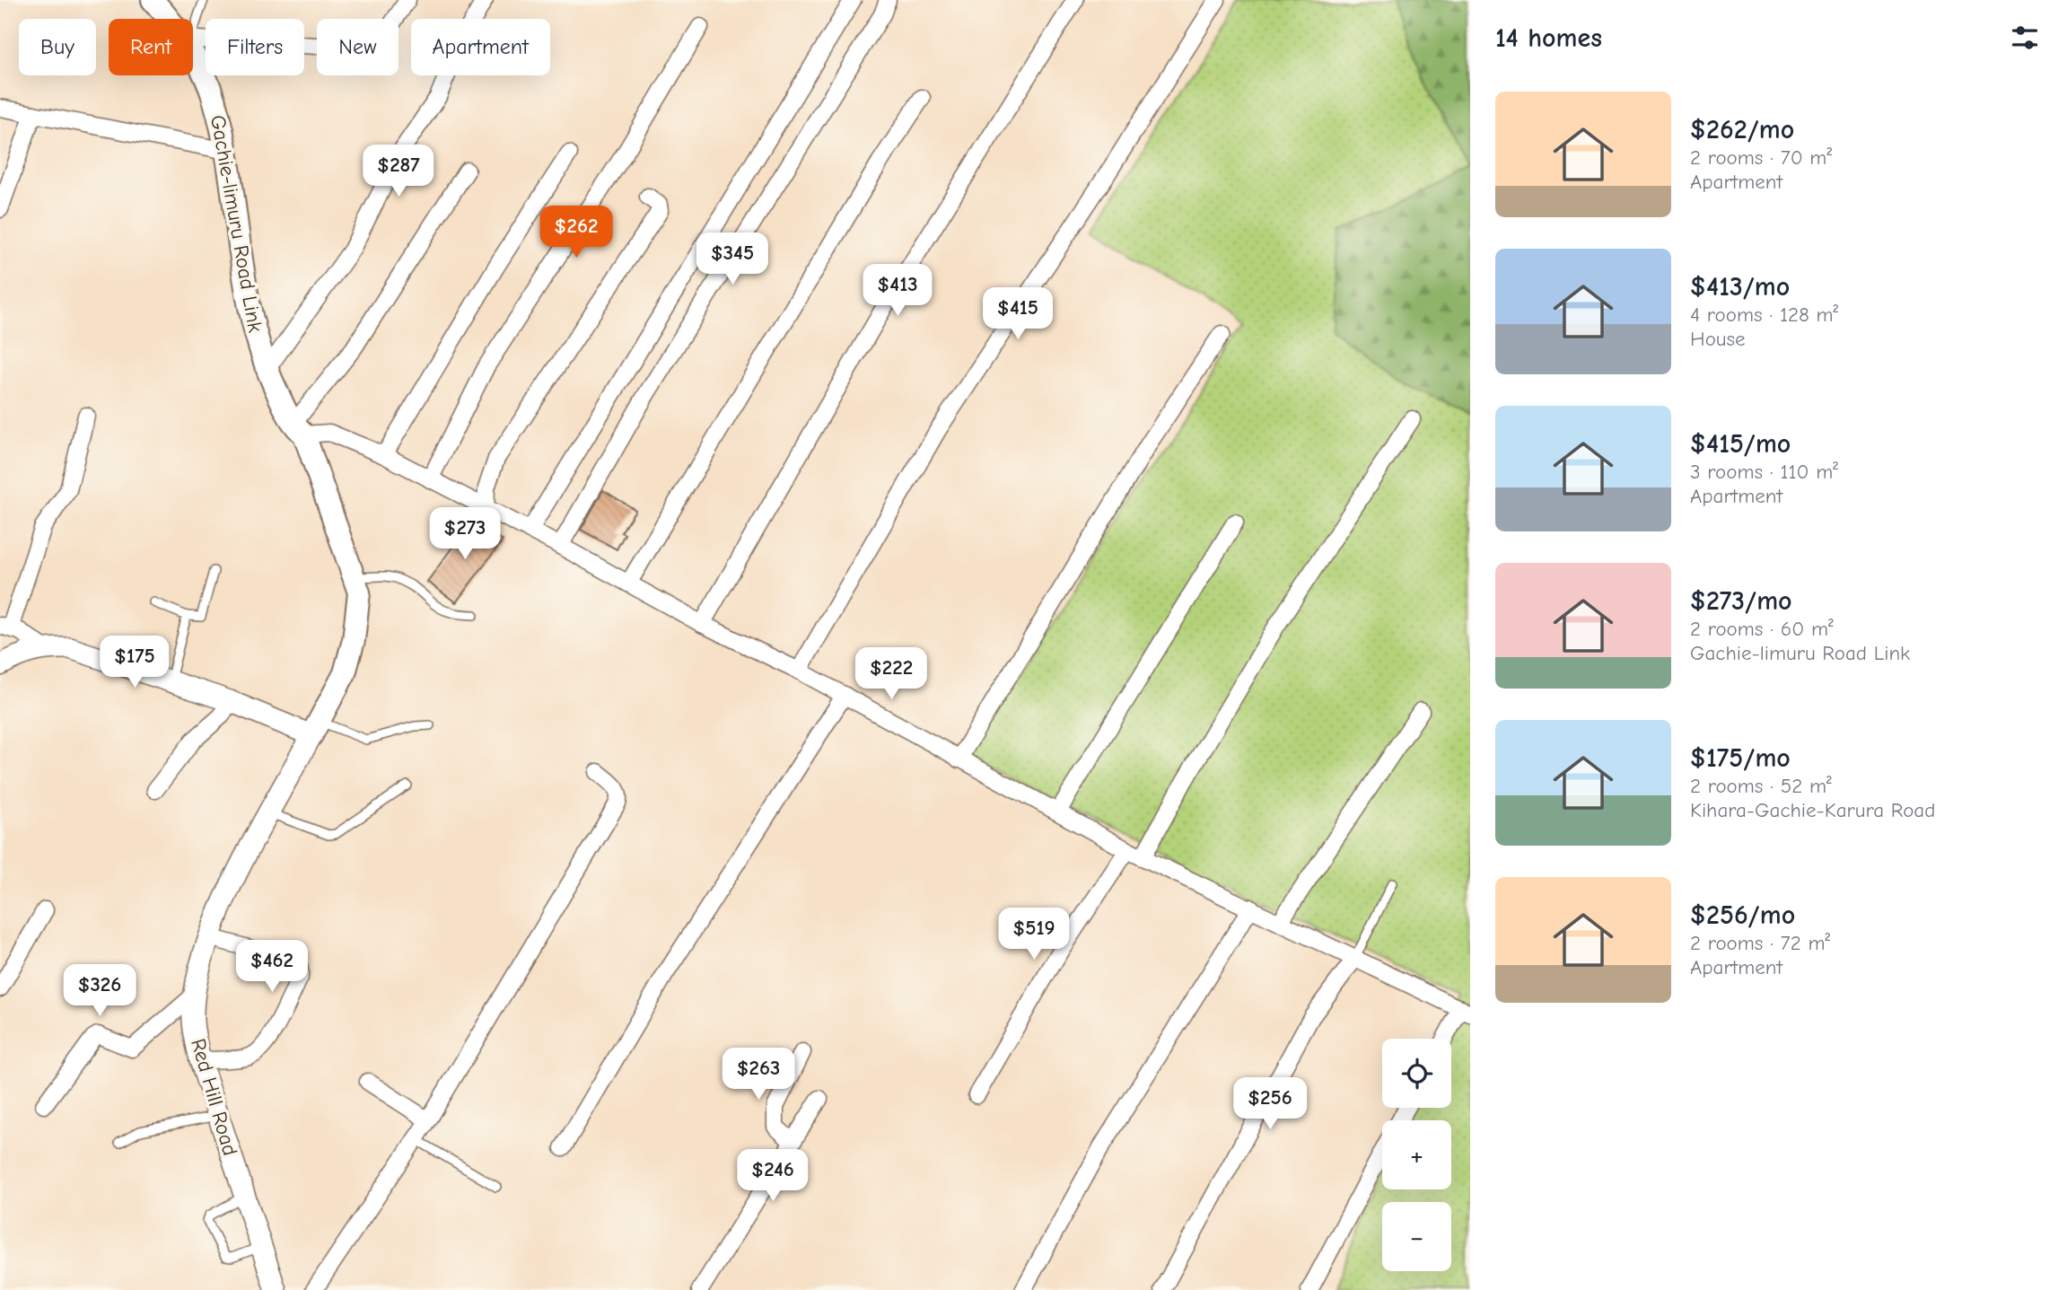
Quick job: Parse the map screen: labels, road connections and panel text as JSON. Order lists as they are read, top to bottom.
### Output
{
  "streets": {
    "main road": ["Gachie-limuru Road Link"],
    "street": ["Red Hill Road"]
  },
  "crossings": [
    ["Gachie-limuru Road Link", "Red Hill Road"]
  ],
  "page": {
    "heading": "14 homes",
    "chip": [
      "Buy",
      "Rent",
      "Filters",
      "New",
      "Apartment"
    ],
    "list": [
      {
        "name": "$262/mo",
        "note": "2 rooms · 70 m² · Apartment"
      },
      {
        "name": "$413/mo",
        "note": "4 rooms · 128 m² · House"
      },
      {
        "name": "$415/mo",
        "note": "3 rooms · 110 m² · Apartment"
      },
      {
        "name": "$273/mo",
        "note": "2 rooms · 60 m² · Gachie-limuru Road Link"
      },
      {
        "name": "$175/mo",
        "note": "2 rooms · 52 m² · Kihara-Gachie-Karura Road"
      },
      {
        "name": "$256/mo",
        "note": "2 rooms · 72 m² · Apartment"
      }
    ],
    "price": [
      "$287",
      "$262",
      "$345",
      "$413",
      "$415",
      "$273",
      "$175",
      "$222",
      "$519",
      "$462",
      "$326",
      "$263",
      "$256",
      "$246"
    ],
    "map_buttons": ["+", "−"]
  }
}
